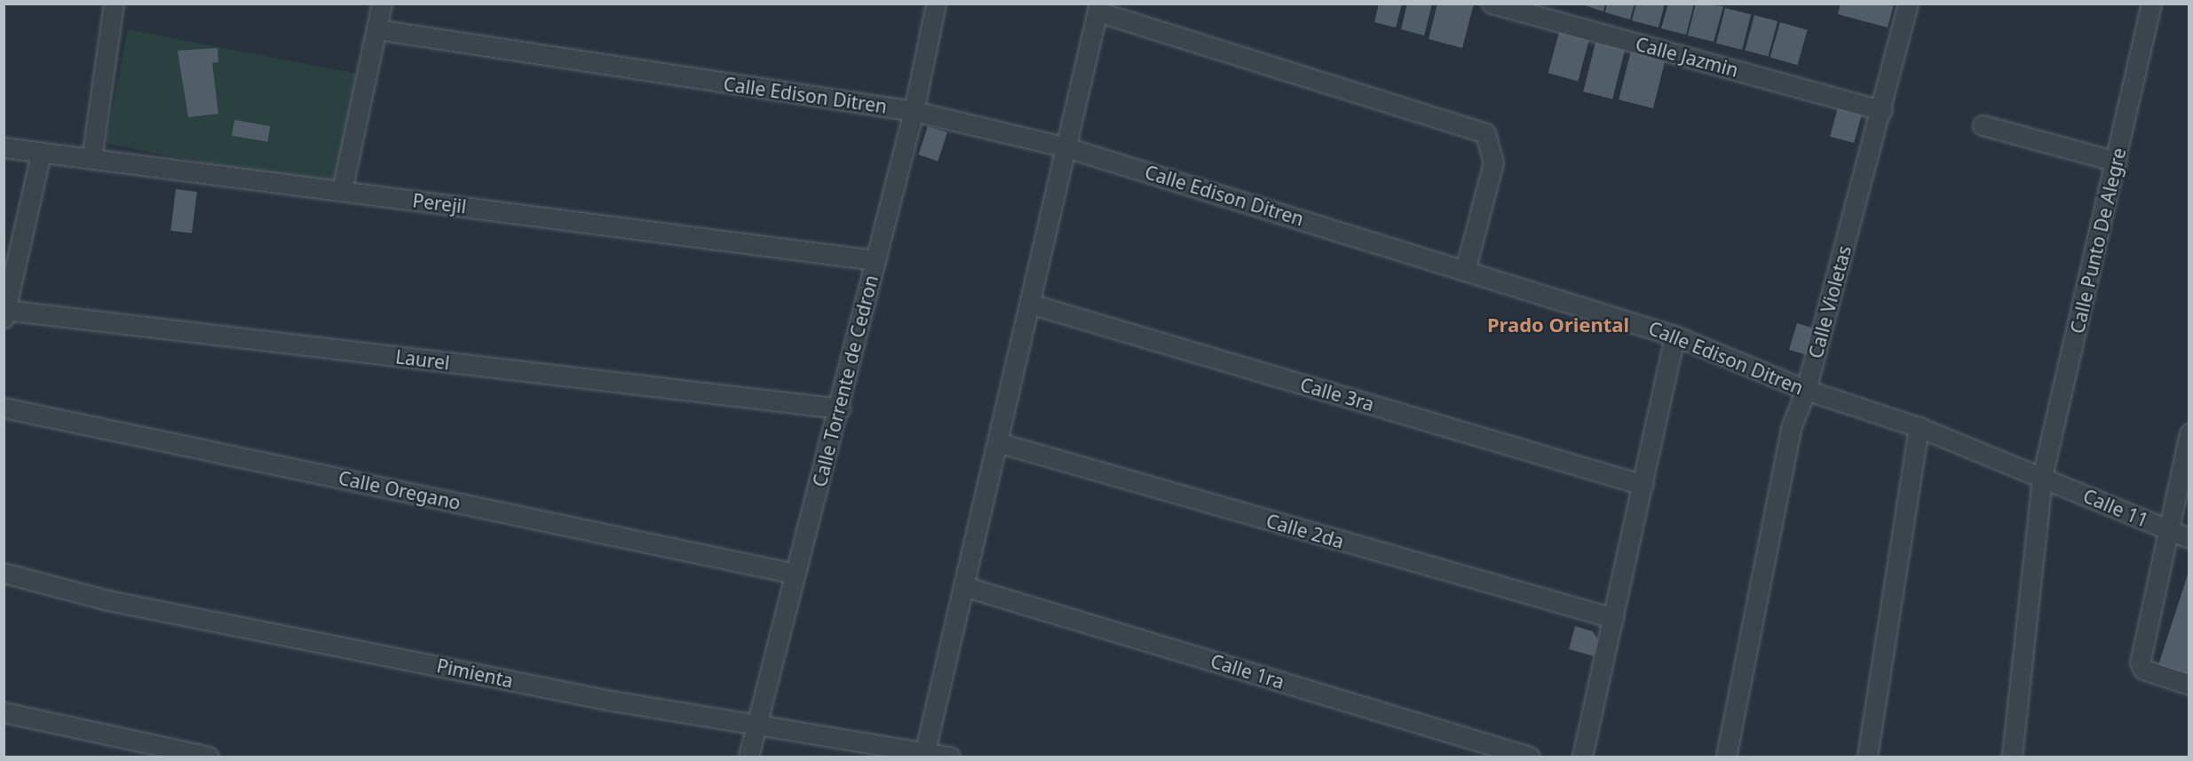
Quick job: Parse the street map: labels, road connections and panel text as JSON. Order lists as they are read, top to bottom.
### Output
{
  "streets": {
    "street": [
      "Calle Jazmin",
      "Calle Edison Ditren",
      "Perejil",
      "Calle Punto De Alegre",
      "Calle Violetas",
      "Laurel",
      "Calle Torrente de Cedron",
      "Calle 3ra",
      "Calle Oregano",
      "Calle 11",
      "Calle 2da",
      "Calle 1ra",
      "Pimienta"
    ]
  },
  "crossings": [
    ["Calle Jazmin", "Calle Violetas"],
    ["Calle Edison Ditren", "Calle Punto De Alegre"],
    ["Calle Edison Ditren", "Calle Violetas"],
    ["Calle Edison Ditren", "Calle Torrente de Cedron"],
    ["Calle Edison Ditren", "Calle 11"],
    ["Perejil", "Calle Torrente de Cedron"],
    ["Calle Punto De Alegre", "Calle 11"],
    ["Laurel", "Calle Torrente de Cedron"],
    ["Calle Torrente de Cedron", "Calle Oregano"],
    ["Calle Torrente de Cedron", "Pimienta"]
  ],
  "districts": ["Prado Oriental"]
}
